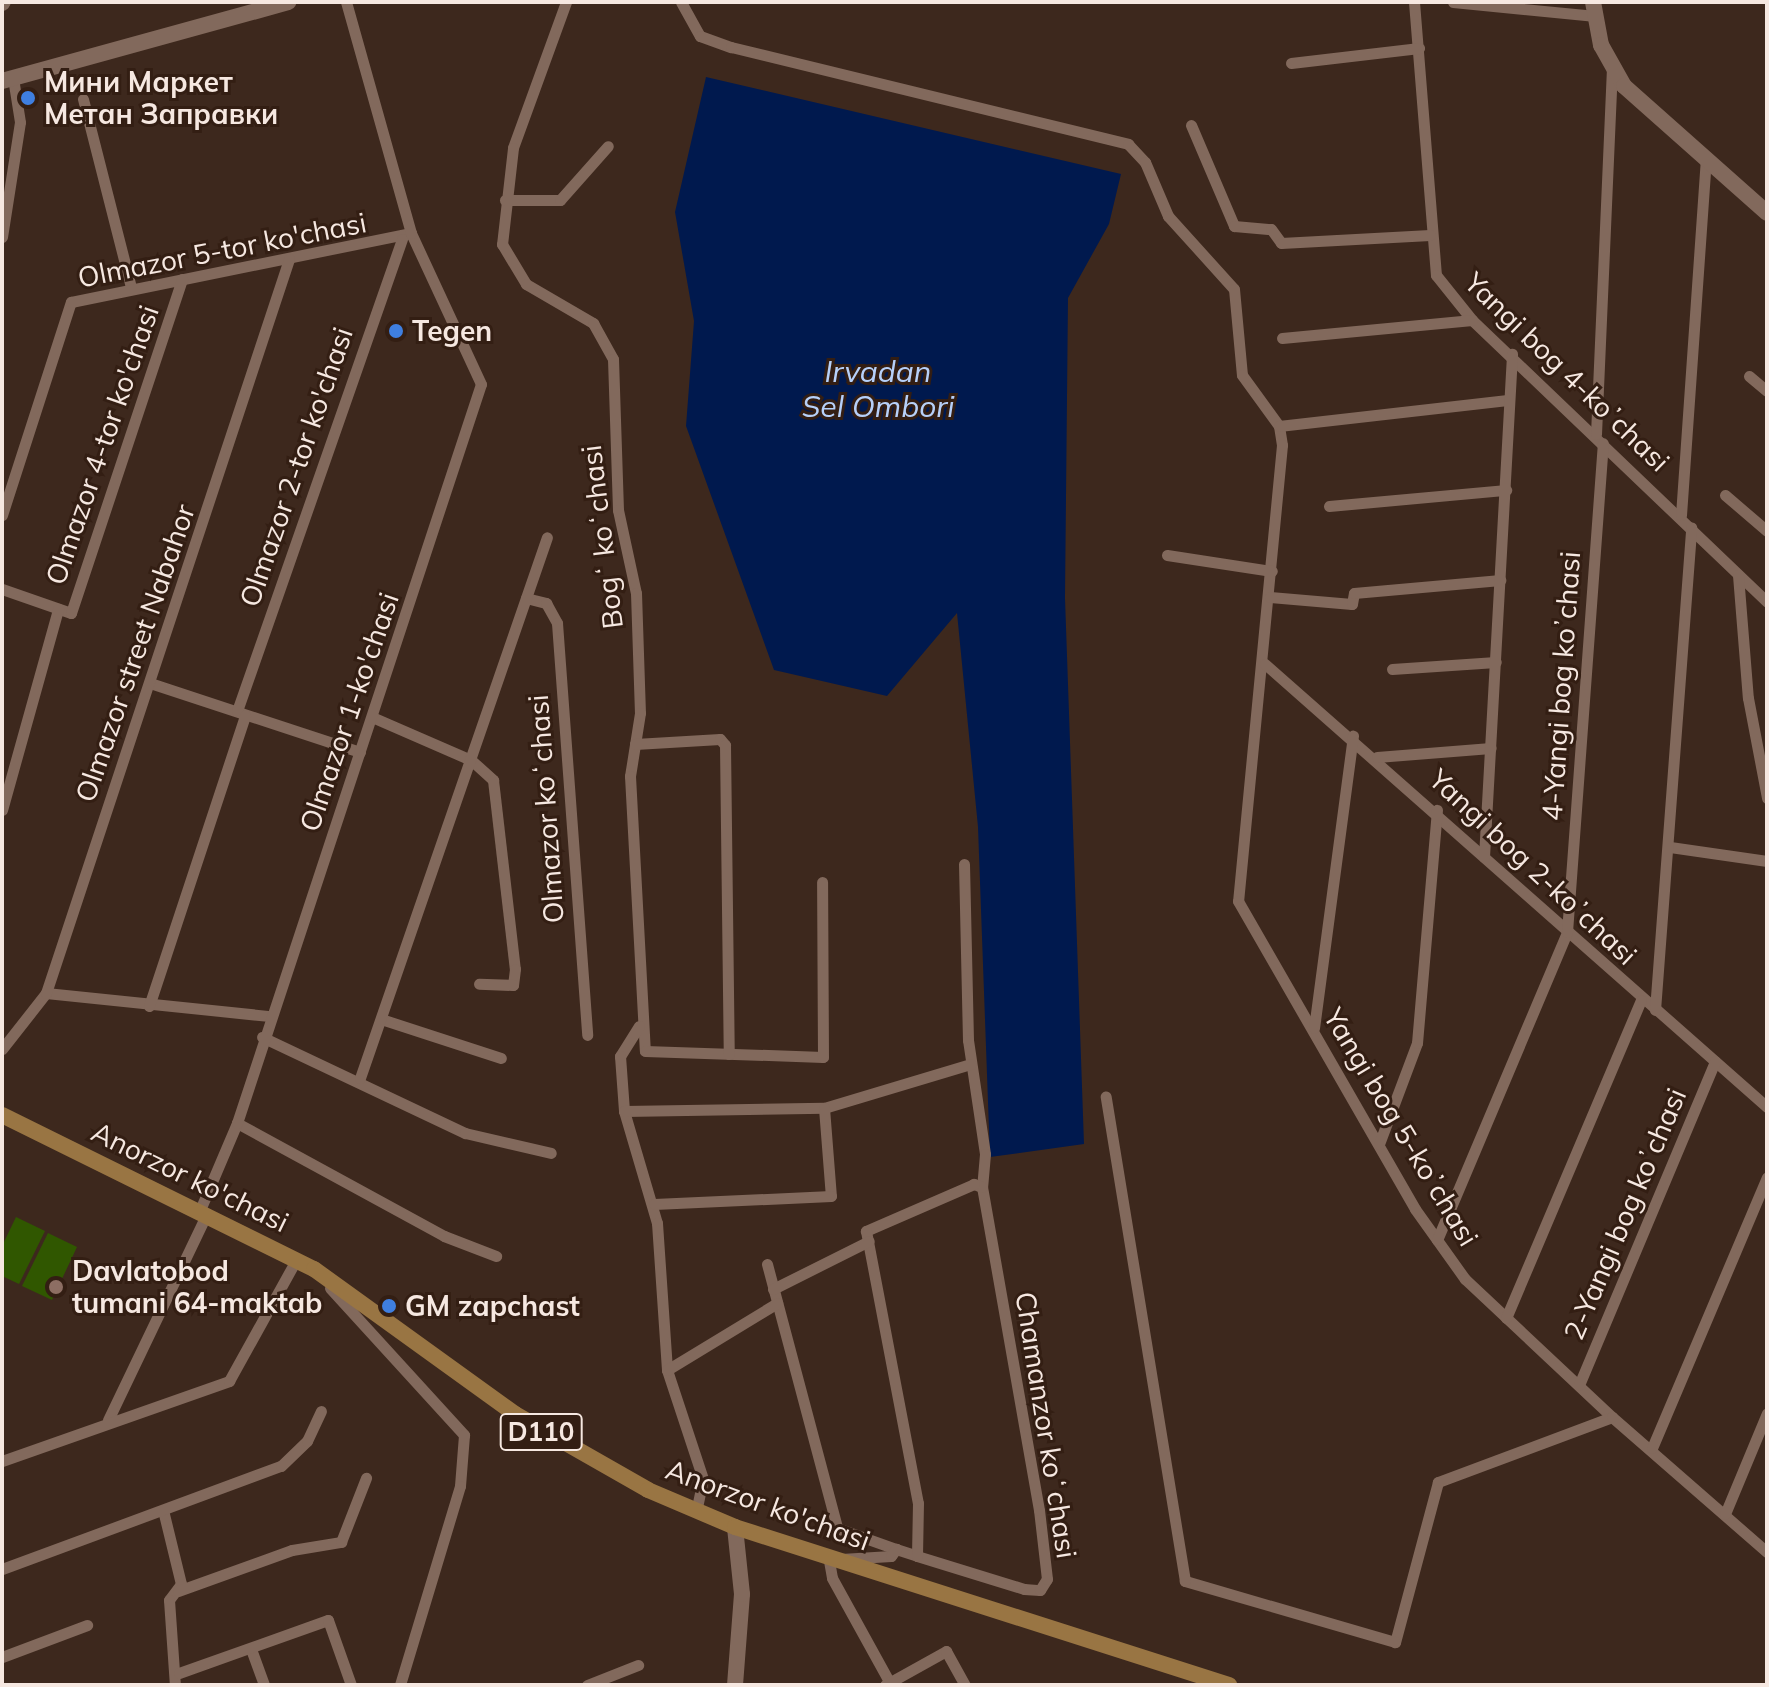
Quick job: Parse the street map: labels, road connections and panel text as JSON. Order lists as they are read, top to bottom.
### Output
{
  "streets": {
    "main road": ["Anorzor ko'chasi", "D110"],
    "street": [
      "Olmazor 5-tor ko'chasi",
      "Yangi bog 4-koʼchasi",
      "Olmazor 4-tor ko'chasi",
      "Olmazor 2-tor ko'chasi",
      "Bogʻ koʻchasi",
      "Olmazor street Nabahor",
      "4-Yangi bog koʼchasi",
      "Olmazor 1-ko'chasi",
      "Olmazor koʻchasi",
      "Yangi bog 2-koʼchasi",
      "Yangi bog 5-koʼchasi",
      "2-Yangi bog koʼchasi",
      "Chamanzor koʻchasi"
    ]
  },
  "crossings": [
    ["Olmazor 5-tor ko'chasi", "Olmazor 4-tor ko'chasi"],
    ["Olmazor 5-tor ko'chasi", "Olmazor 2-tor ko'chasi"],
    ["Olmazor 5-tor ko'chasi", "Olmazor street Nabahor"],
    ["Olmazor 5-tor ko'chasi", "Olmazor 1-ko'chasi"],
    ["Yangi bog 4-koʼchasi", "4-Yangi bog koʼchasi"],
    ["Olmazor 2-tor ko'chasi", "Olmazor 1-ko'chasi"],
    ["4-Yangi bog koʼchasi", "Yangi bog 2-koʼchasi"],
    ["Olmazor 1-ko'chasi", "Anorzor ko'chasi"],
    ["Yangi bog 2-koʼchasi", "Yangi bog 5-koʼchasi"],
    ["Yangi bog 2-koʼchasi", "2-Yangi bog koʼchasi"],
    ["Yangi bog 5-koʼchasi", "2-Yangi bog koʼchasi"]
  ],
  "water": ["Irvadan Sel Ombori"],
  "places": [
    "Мини Маркет Метан Заправки",
    "Tegen",
    "Davlatobod tumani 64-maktab",
    "GM zapchast"
  ]
}
